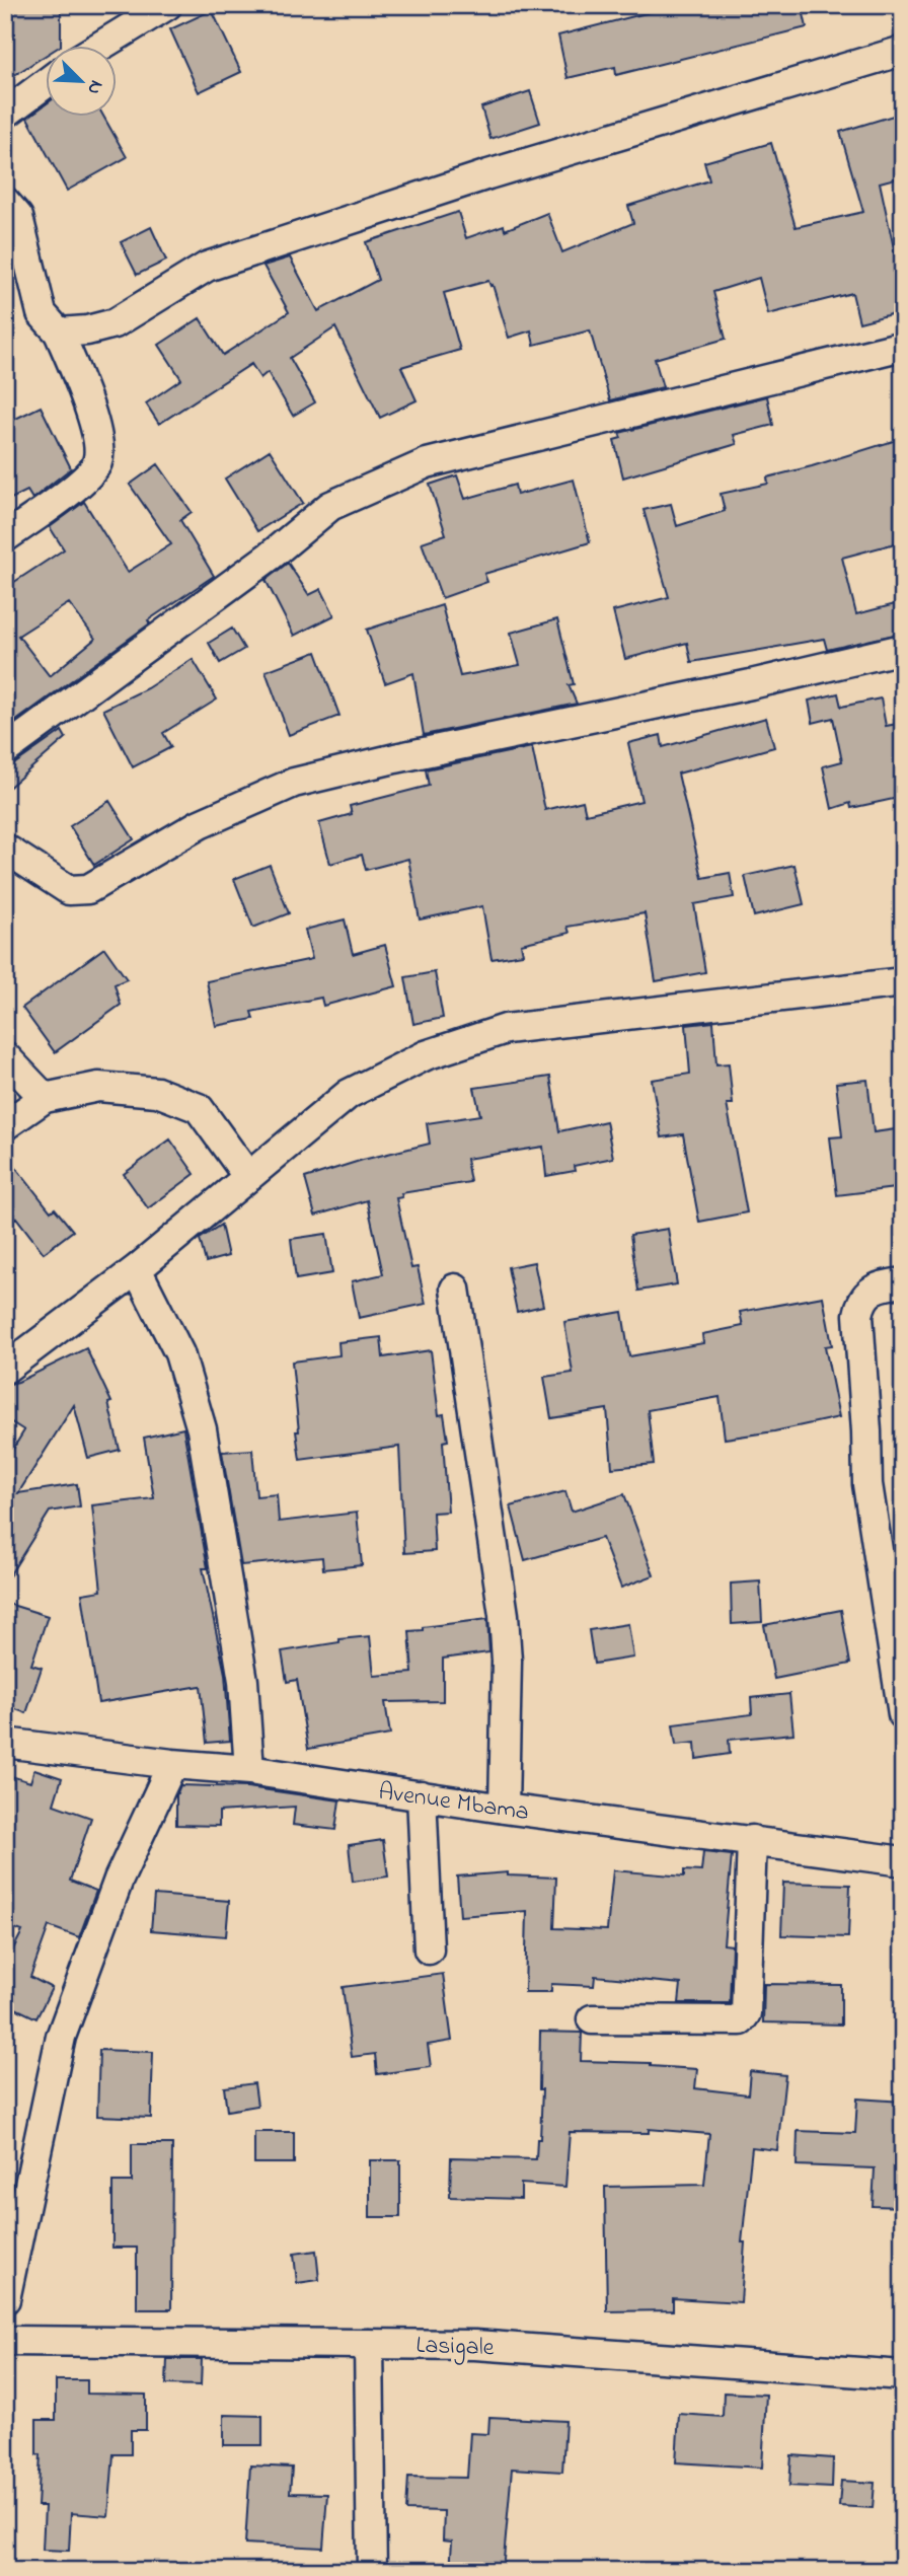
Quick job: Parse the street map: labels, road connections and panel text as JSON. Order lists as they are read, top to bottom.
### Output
{
  "streets": {
    "street": ["Avenue Mbama", "Lasigale"]
  },
  "north": "bottom right"
}
